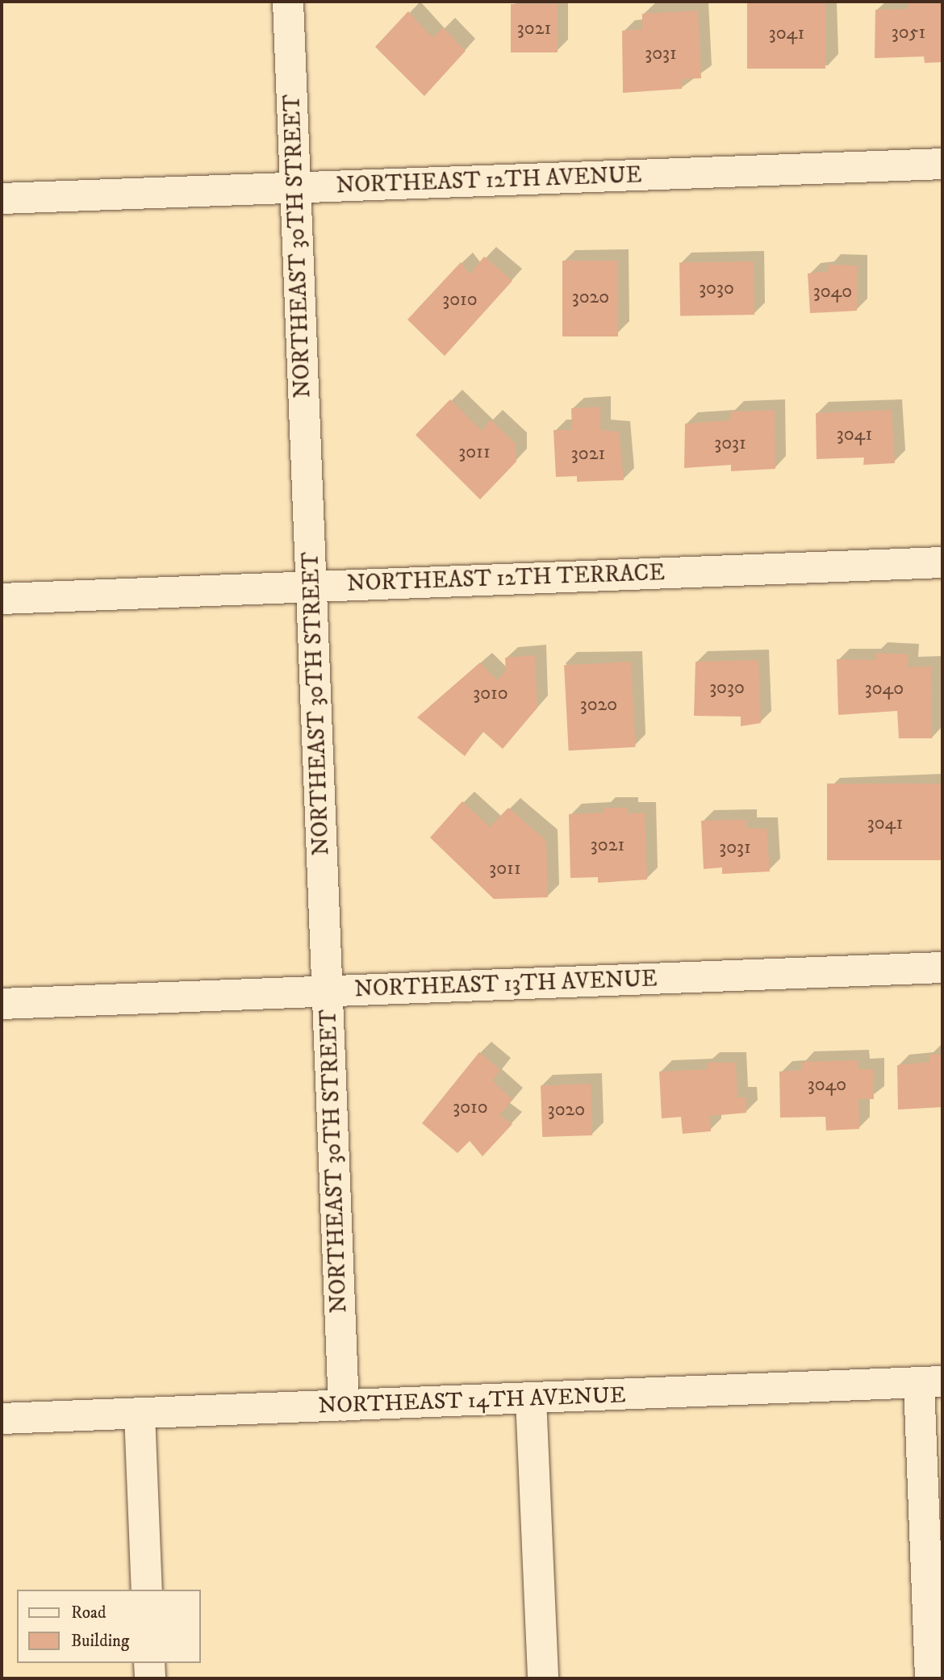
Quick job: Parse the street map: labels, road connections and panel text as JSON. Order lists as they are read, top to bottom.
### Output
{
  "streets": {
    "street": [
      "NORTHEAST 12TH AVENUE",
      "NORTHEAST 30TH STREET",
      "NORTHEAST 12TH TERRACE",
      "NORTHEAST 13TH AVENUE",
      "NORTHEAST 14TH AVENUE"
    ]
  },
  "crossings": [
    ["NORTHEAST 12TH AVENUE", "NORTHEAST 30TH STREET"],
    ["NORTHEAST 30TH STREET", "NORTHEAST 12TH TERRACE"],
    ["NORTHEAST 30TH STREET", "NORTHEAST 13TH AVENUE"],
    ["NORTHEAST 30TH STREET", "NORTHEAST 14TH AVENUE"]
  ],
  "house_numbers": [
    "3021",
    "3051",
    "3041",
    "3031",
    "3030",
    "3040",
    "3020",
    "3010",
    "3041",
    "3031",
    "3011",
    "3021",
    "3030",
    "3040",
    "3010",
    "3020",
    "3041",
    "3021",
    "3031",
    "3011",
    "3040",
    "3010",
    "3020"
  ],
  "legend": ["Road", "Building"]
}
